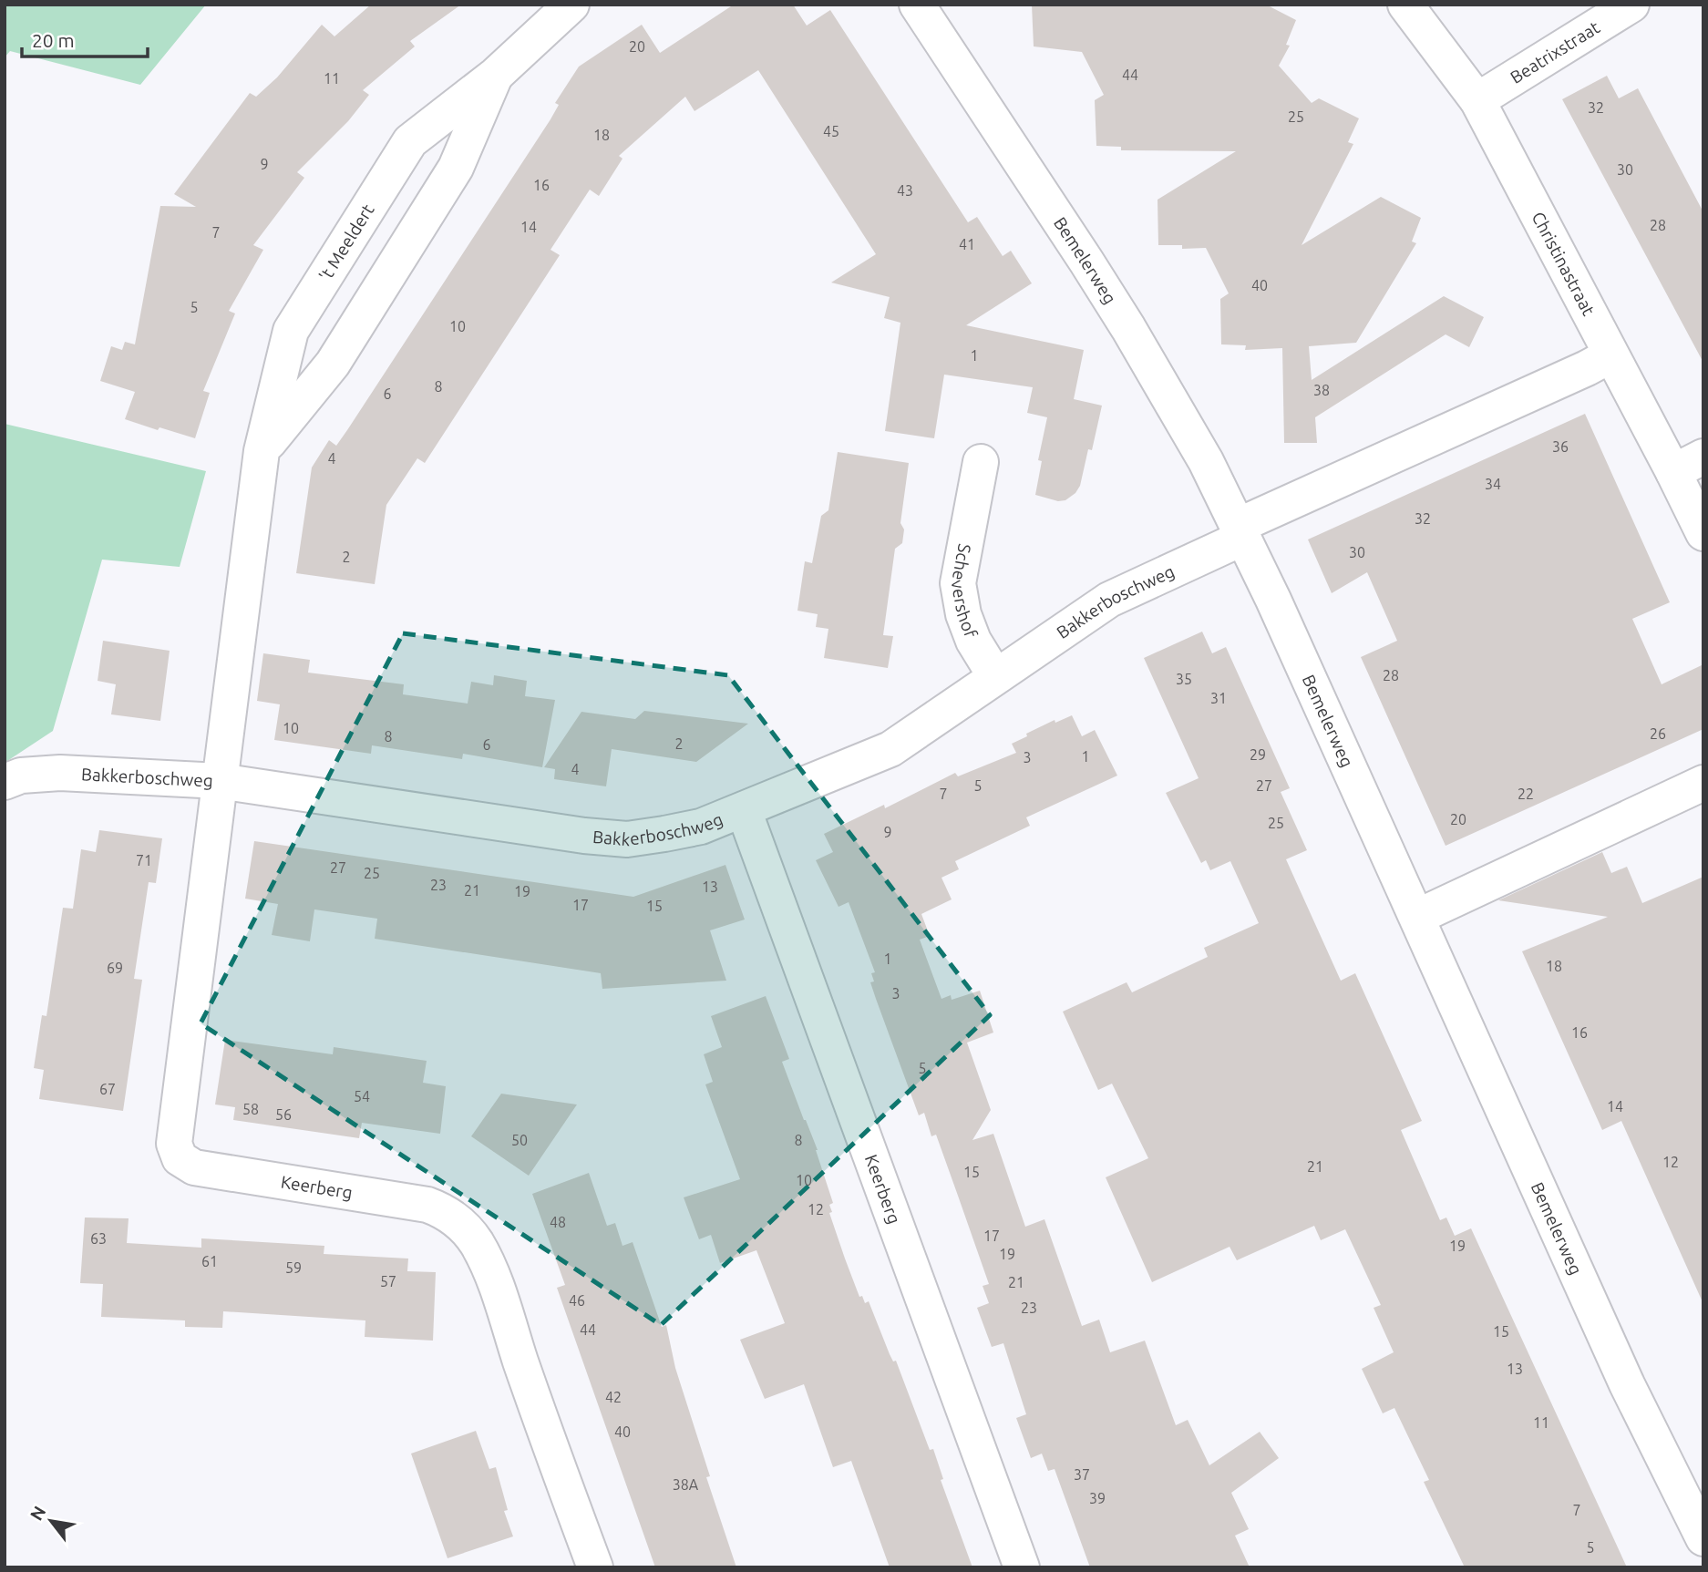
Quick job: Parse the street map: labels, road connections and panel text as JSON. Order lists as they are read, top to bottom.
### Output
{
  "streets": {
    "street": [
      "Beatrixstraat",
      "'t Meeldert",
      "Bemelerweg",
      "Christinastraat",
      "Schevershof",
      "Bakkerboschweg",
      "Keerberg"
    ]
  },
  "crossings": [
    ["Beatrixstraat", "Christinastraat"],
    ["'t Meeldert", "Bakkerboschweg"],
    ["'t Meeldert", "Keerberg"],
    ["Bemelerweg", "Bakkerboschweg"],
    ["Schevershof", "Bakkerboschweg"],
    ["Bakkerboschweg", "Keerberg"]
  ],
  "house_numbers": [
    "20",
    "44",
    "11",
    "32",
    "25",
    "45",
    "18",
    "9",
    "30",
    "16",
    "43",
    "28",
    "14",
    "7",
    "41",
    "40",
    "5",
    "10",
    "1",
    "8",
    "38",
    "6",
    "36",
    "4",
    "34",
    "32",
    "30",
    "2",
    "28",
    "35",
    "31",
    "10",
    "26",
    "8",
    "2",
    "6",
    "29",
    "1",
    "3",
    "4",
    "5",
    "27",
    "7",
    "22",
    "20",
    "25",
    "9",
    "71",
    "27",
    "25",
    "23",
    "13",
    "21",
    "19",
    "17",
    "15",
    "1",
    "18",
    "69",
    "3",
    "16",
    "5",
    "67",
    "54",
    "14",
    "58",
    "56",
    "50",
    "8",
    "12",
    "21",
    "15",
    "10",
    "12",
    "48",
    "17",
    "63",
    "19",
    "19",
    "61",
    "59",
    "57",
    "21",
    "46",
    "23",
    "44",
    "15",
    "13",
    "42",
    "11",
    "40",
    "37",
    "38A",
    "39",
    "7",
    "5"
  ],
  "scale_bar": "20 m",
  "north": "top left"
}
